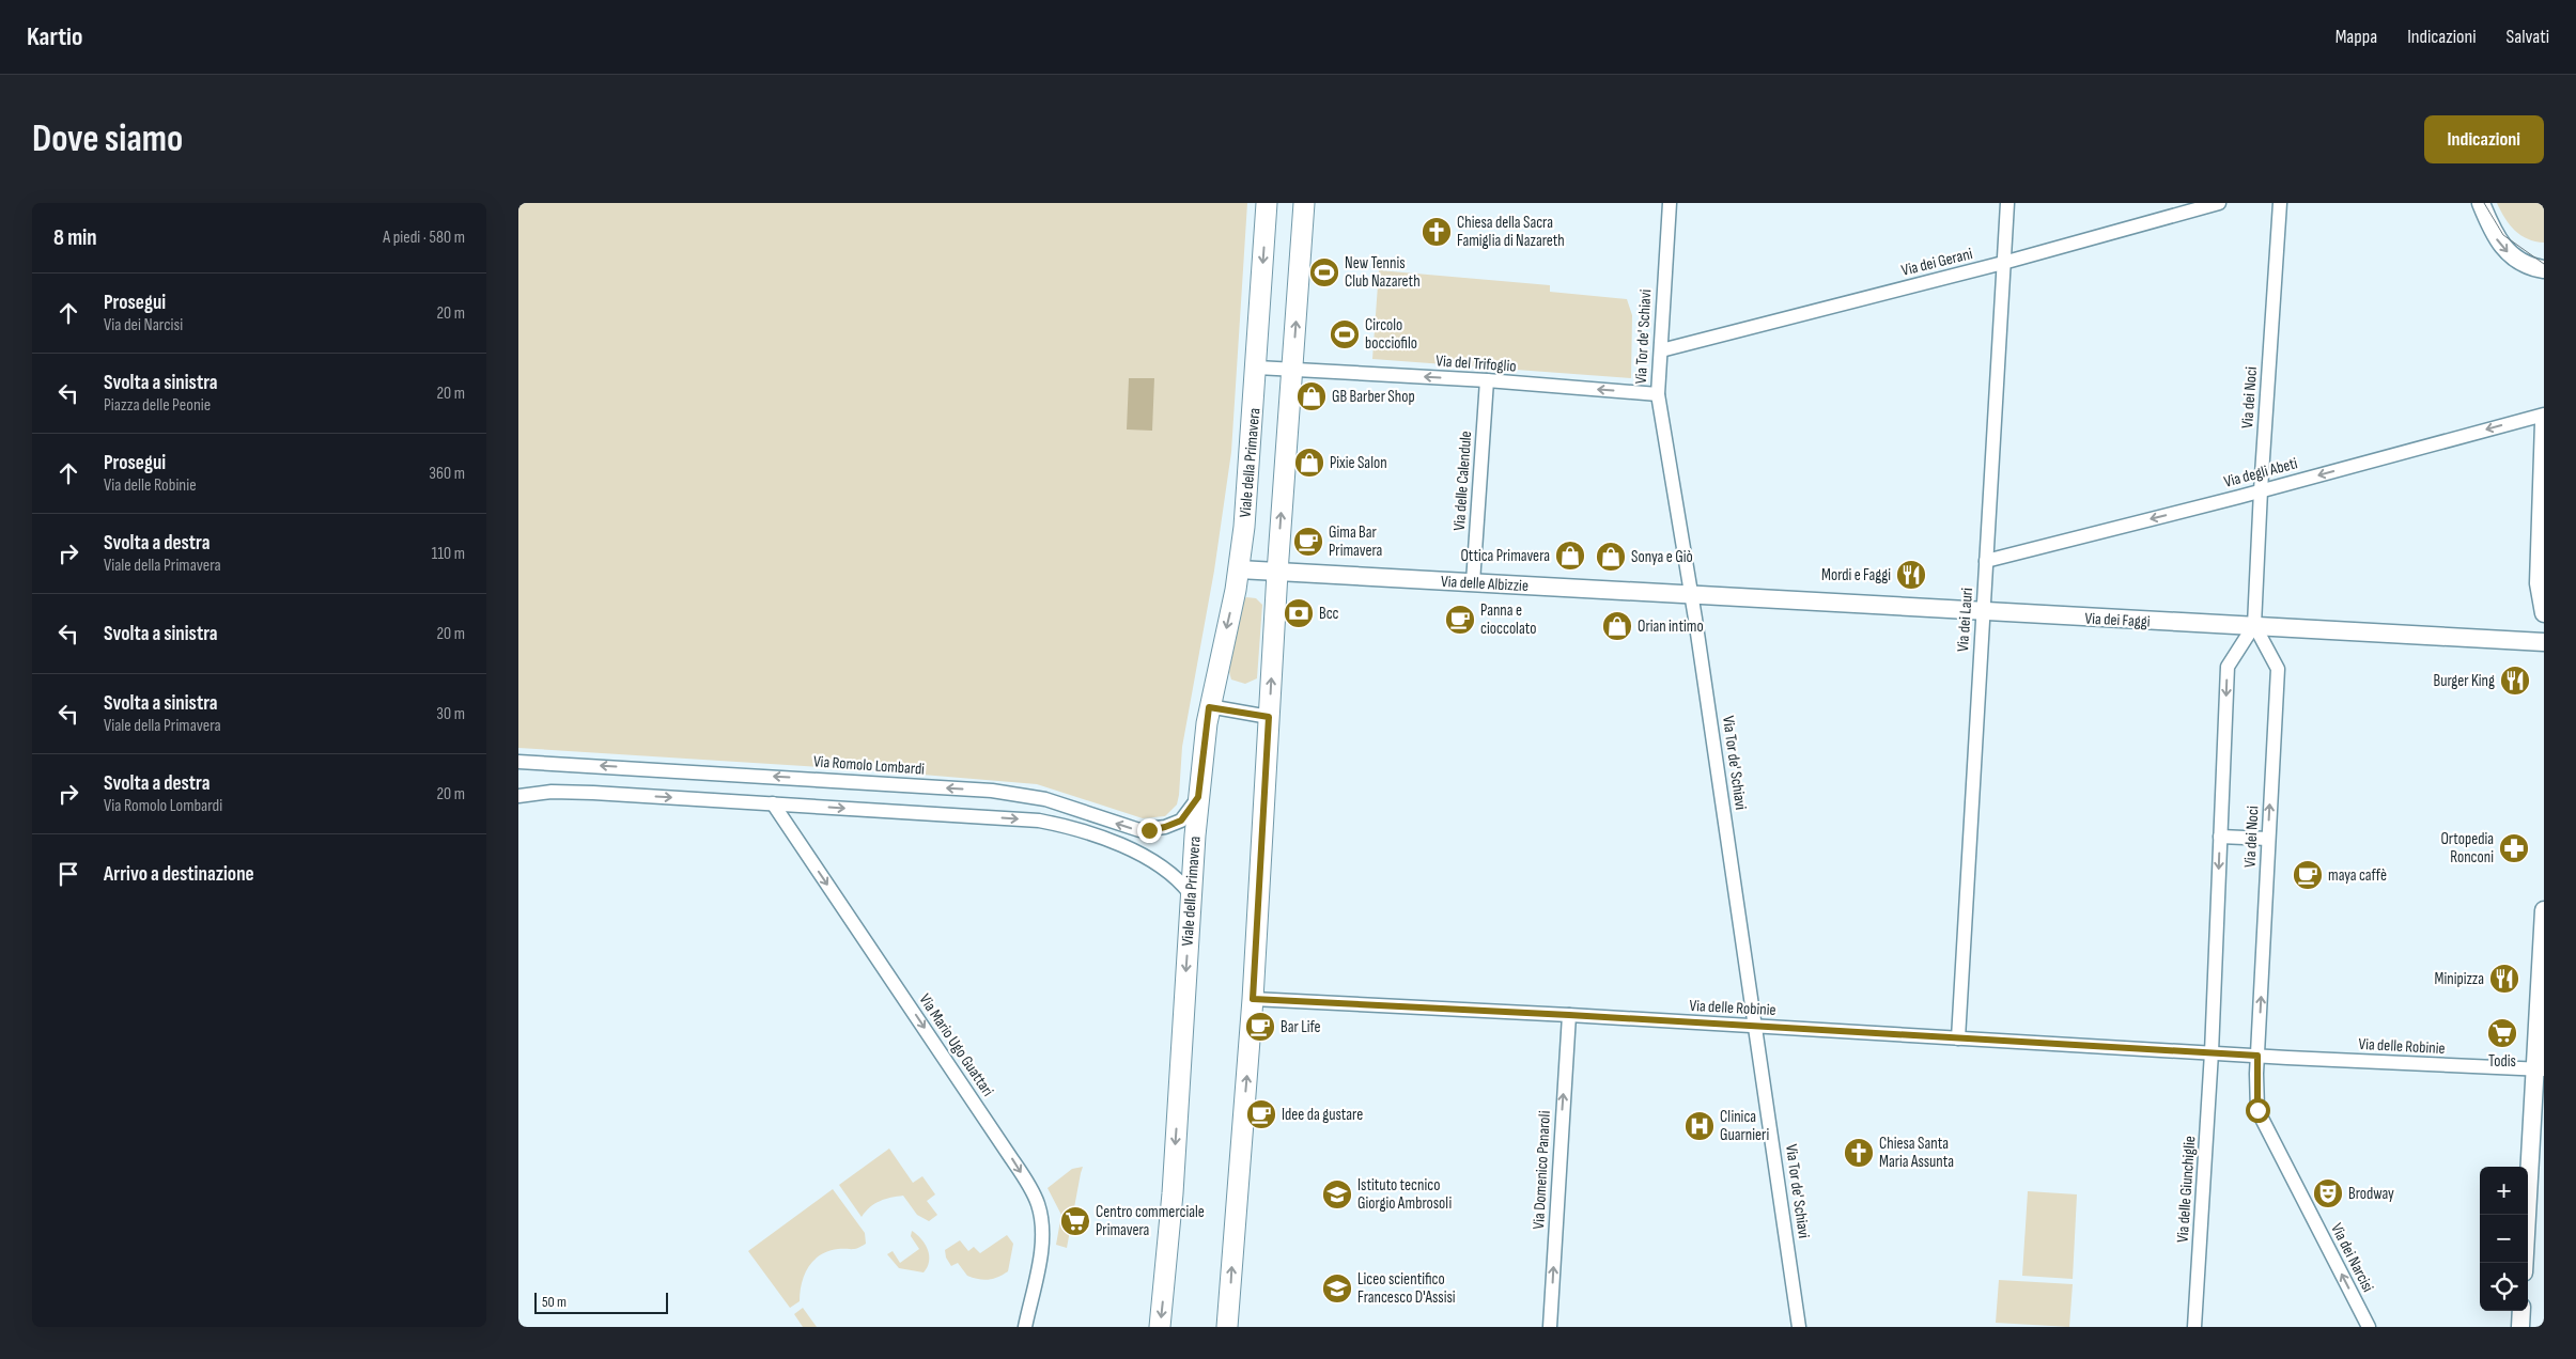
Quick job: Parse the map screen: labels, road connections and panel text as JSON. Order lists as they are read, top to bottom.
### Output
{
  "streets": {
    "main road": ["Viale della Primavera"],
    "street": [
      "Via dei Gerani",
      "Via Tor de' Schiavi",
      "Via del Trifoglio",
      "Via dei Noci",
      "Via degli Abeti",
      "Via delle Calendule",
      "Via delle Albizzie",
      "Via dei Lauri",
      "Via dei Faggi",
      "Via Romolo Lombardi",
      "Via delle Robinie",
      "Via Mario Ugo Guattari",
      "Via Domenico Panaroli",
      "Via delle Giunchiglie",
      "Via dei Narcisi"
    ]
  },
  "crossings": [
    ["Via dei Gerani", "Via Tor de' Schiavi"],
    ["Via dei Gerani", "Via dei Lauri"],
    ["Via Tor de' Schiavi", "Via del Trifoglio"],
    ["Via Tor de' Schiavi", "Via delle Albizzie"],
    ["Via Tor de' Schiavi", "Via dei Faggi"],
    ["Via Tor de' Schiavi", "Via delle Robinie"],
    ["Via del Trifoglio", "Viale della Primavera"],
    ["Via del Trifoglio", "Via delle Calendule"],
    ["Via dei Noci", "Via degli Abeti"],
    ["Via dei Noci", "Via dei Faggi"],
    ["Via dei Noci", "Via delle Robinie"],
    ["Via dei Noci", "Via delle Giunchiglie"],
    ["Via dei Noci", "Via dei Narcisi"],
    ["Viale della Primavera", "Via delle Albizzie"],
    ["Viale della Primavera", "Via Romolo Lombardi"],
    ["Via degli Abeti", "Via dei Lauri"],
    ["Via delle Calendule", "Via delle Albizzie"],
    ["Via delle Albizzie", "Via dei Faggi"],
    ["Via dei Lauri", "Via dei Faggi"],
    ["Via dei Lauri", "Via delle Robinie"],
    ["Via delle Robinie", "Via Domenico Panaroli"],
    ["Via delle Robinie", "Via delle Giunchiglie"],
    ["Via delle Robinie", "Via dei Narcisi"]
  ],
  "one_way": [
    "Via del Trifoglio",
    "Via degli Abeti",
    "Via Mario Ugo Guattari",
    "Via Domenico Panaroli",
    "Via dei Narcisi"
  ],
  "places": {
    "church": ["Chiesa della Sacra Famiglia di Nazareth", "Chiesa Santa Maria Assunta"],
    "sports": ["New Tennis Club Nazareth", "Circolo bocciofilo"],
    "shop": [
      "GB Barber Shop",
      "Pixie Salon",
      "Ottica Primavera",
      "Sonya e Giò",
      "Orian intimo"
    ],
    "cafe": [
      "Gima Bar Primavera",
      "Panna e cioccolato",
      "maya caffè",
      "Bar Life",
      "Idee da gustare"
    ],
    "restaurant": ["Mordi e Faggi", "Burger King", "Minipizza"],
    "bank": ["Bcc"],
    "pharmacy": ["Ortopedia Ronconi"],
    "supermarket": ["Todis", "Centro commerciale Primavera"],
    "hospital": ["Clinica Guarnieri"],
    "theatre": ["Brodway"],
    "school or university": ["Istituto tecnico Giorgio Ambrosoli", "Liceo scientifico Francesco D'Assisi"]
  },
  "scale_bar": "50 m",
  "page": {
    "header": "Kartio",
    "nav": ["Mappa", "Indicazioni", "Salvati"],
    "buttons": "Indicazioni",
    "title": "Dove siamo",
    "heading": ["8 min", "A piedi · 580 m"],
    "list": [
      ["Prosegui", "Via dei Narcisi", "20 m"],
      ["Svolta a sinistra", "Piazza delle Peonie", "20 m"],
      ["Prosegui", "Via delle Robinie", "360 m"],
      ["Svolta a destra", "Viale della Primavera", "110 m"],
      ["Svolta a sinistra", "20 m"],
      ["Svolta a sinistra", "Viale della Primavera", "30 m"],
      ["Svolta a destra", "Via Romolo Lombardi", "20 m"],
      "Arrivo a destinazione"
    ],
    "map_buttons": ["+", "−"],
    "scale": "50 m"
  }
}
